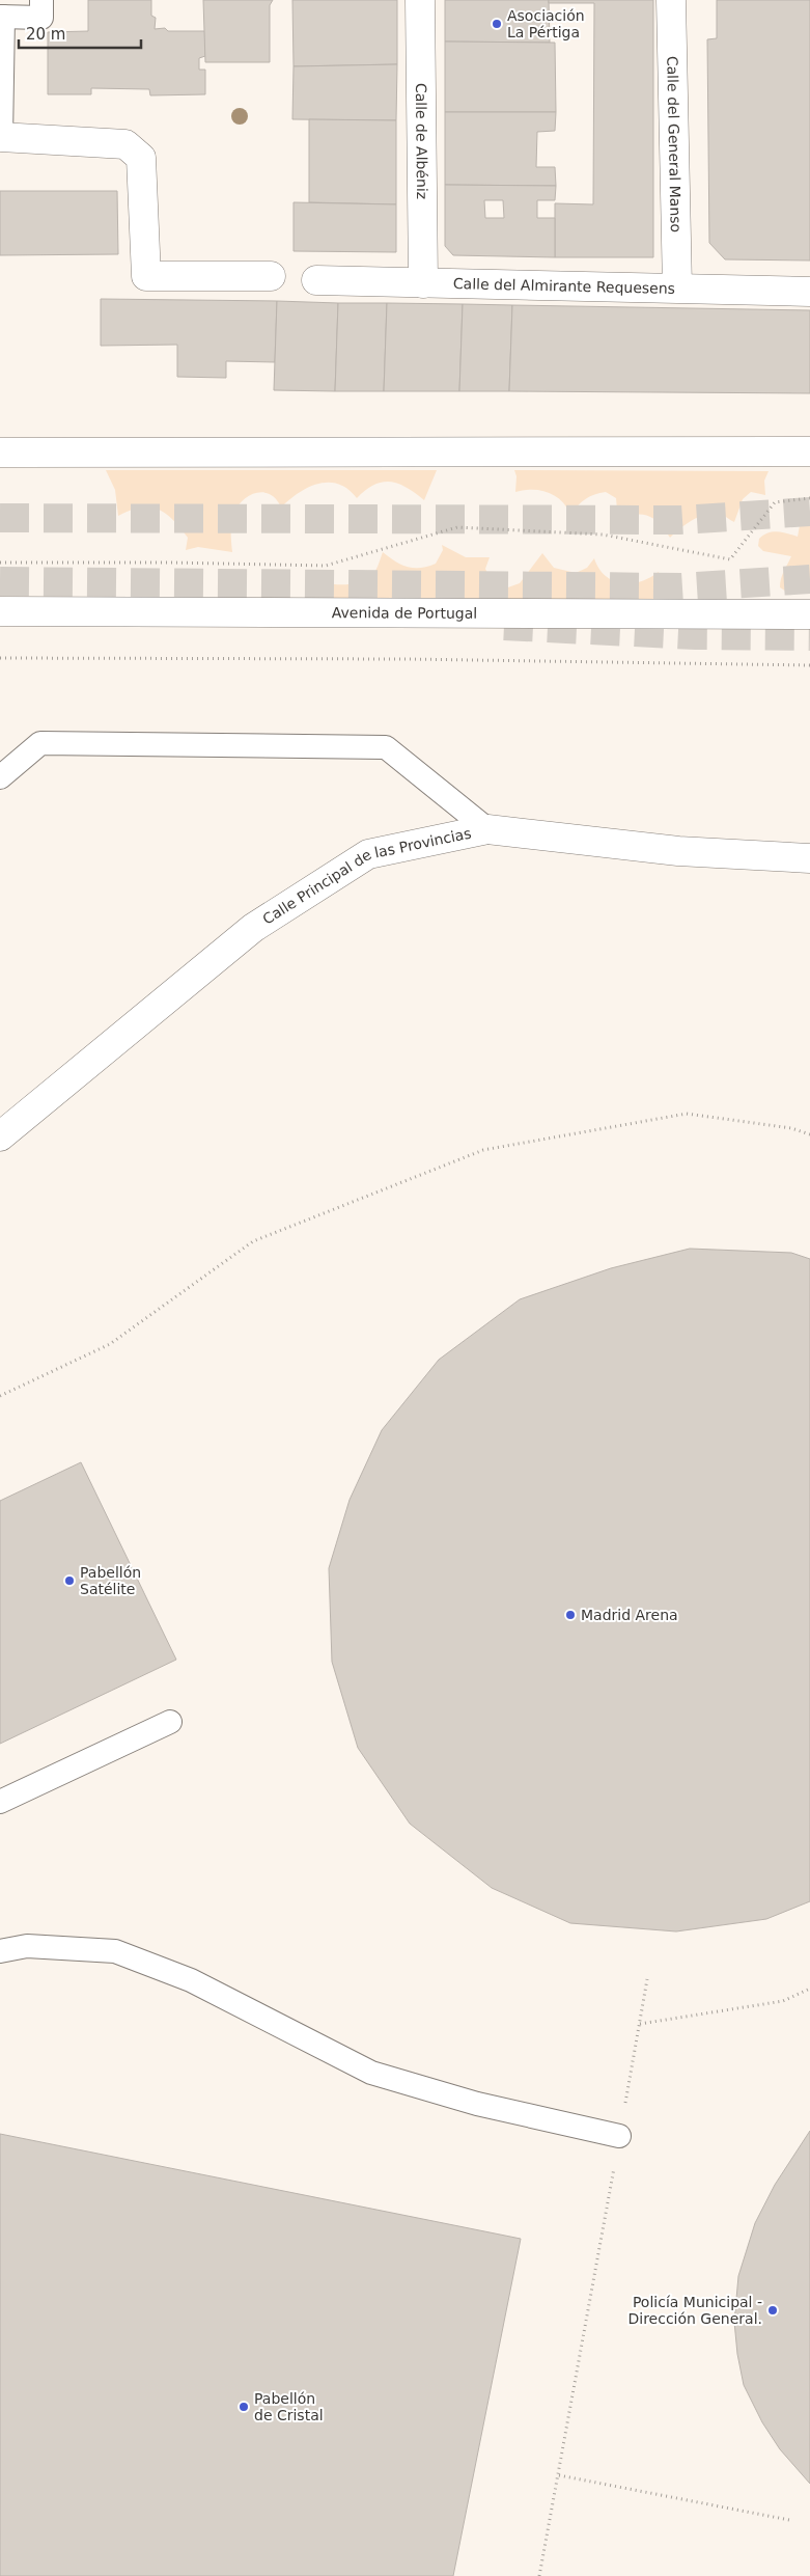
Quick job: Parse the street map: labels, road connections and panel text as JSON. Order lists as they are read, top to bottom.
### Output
{
  "streets": {
    "street": [
      "Calle de Albéniz",
      "Calle del General Manso",
      "Calle del Almirante Requesens",
      "Avenida de Portugal",
      "Calle Principal de las Provincias"
    ]
  },
  "crossings": [
    ["Calle de Albéniz", "Calle del Almirante Requesens"],
    ["Calle del General Manso", "Calle del Almirante Requesens"]
  ],
  "places": [
    "Asociación La Pértiga",
    "Pabellón Satélite",
    "Madrid Arena",
    "Policía Municipal - Dirección General.",
    "Pabellón de Cristal"
  ],
  "scale_bar": "20 m"
}
